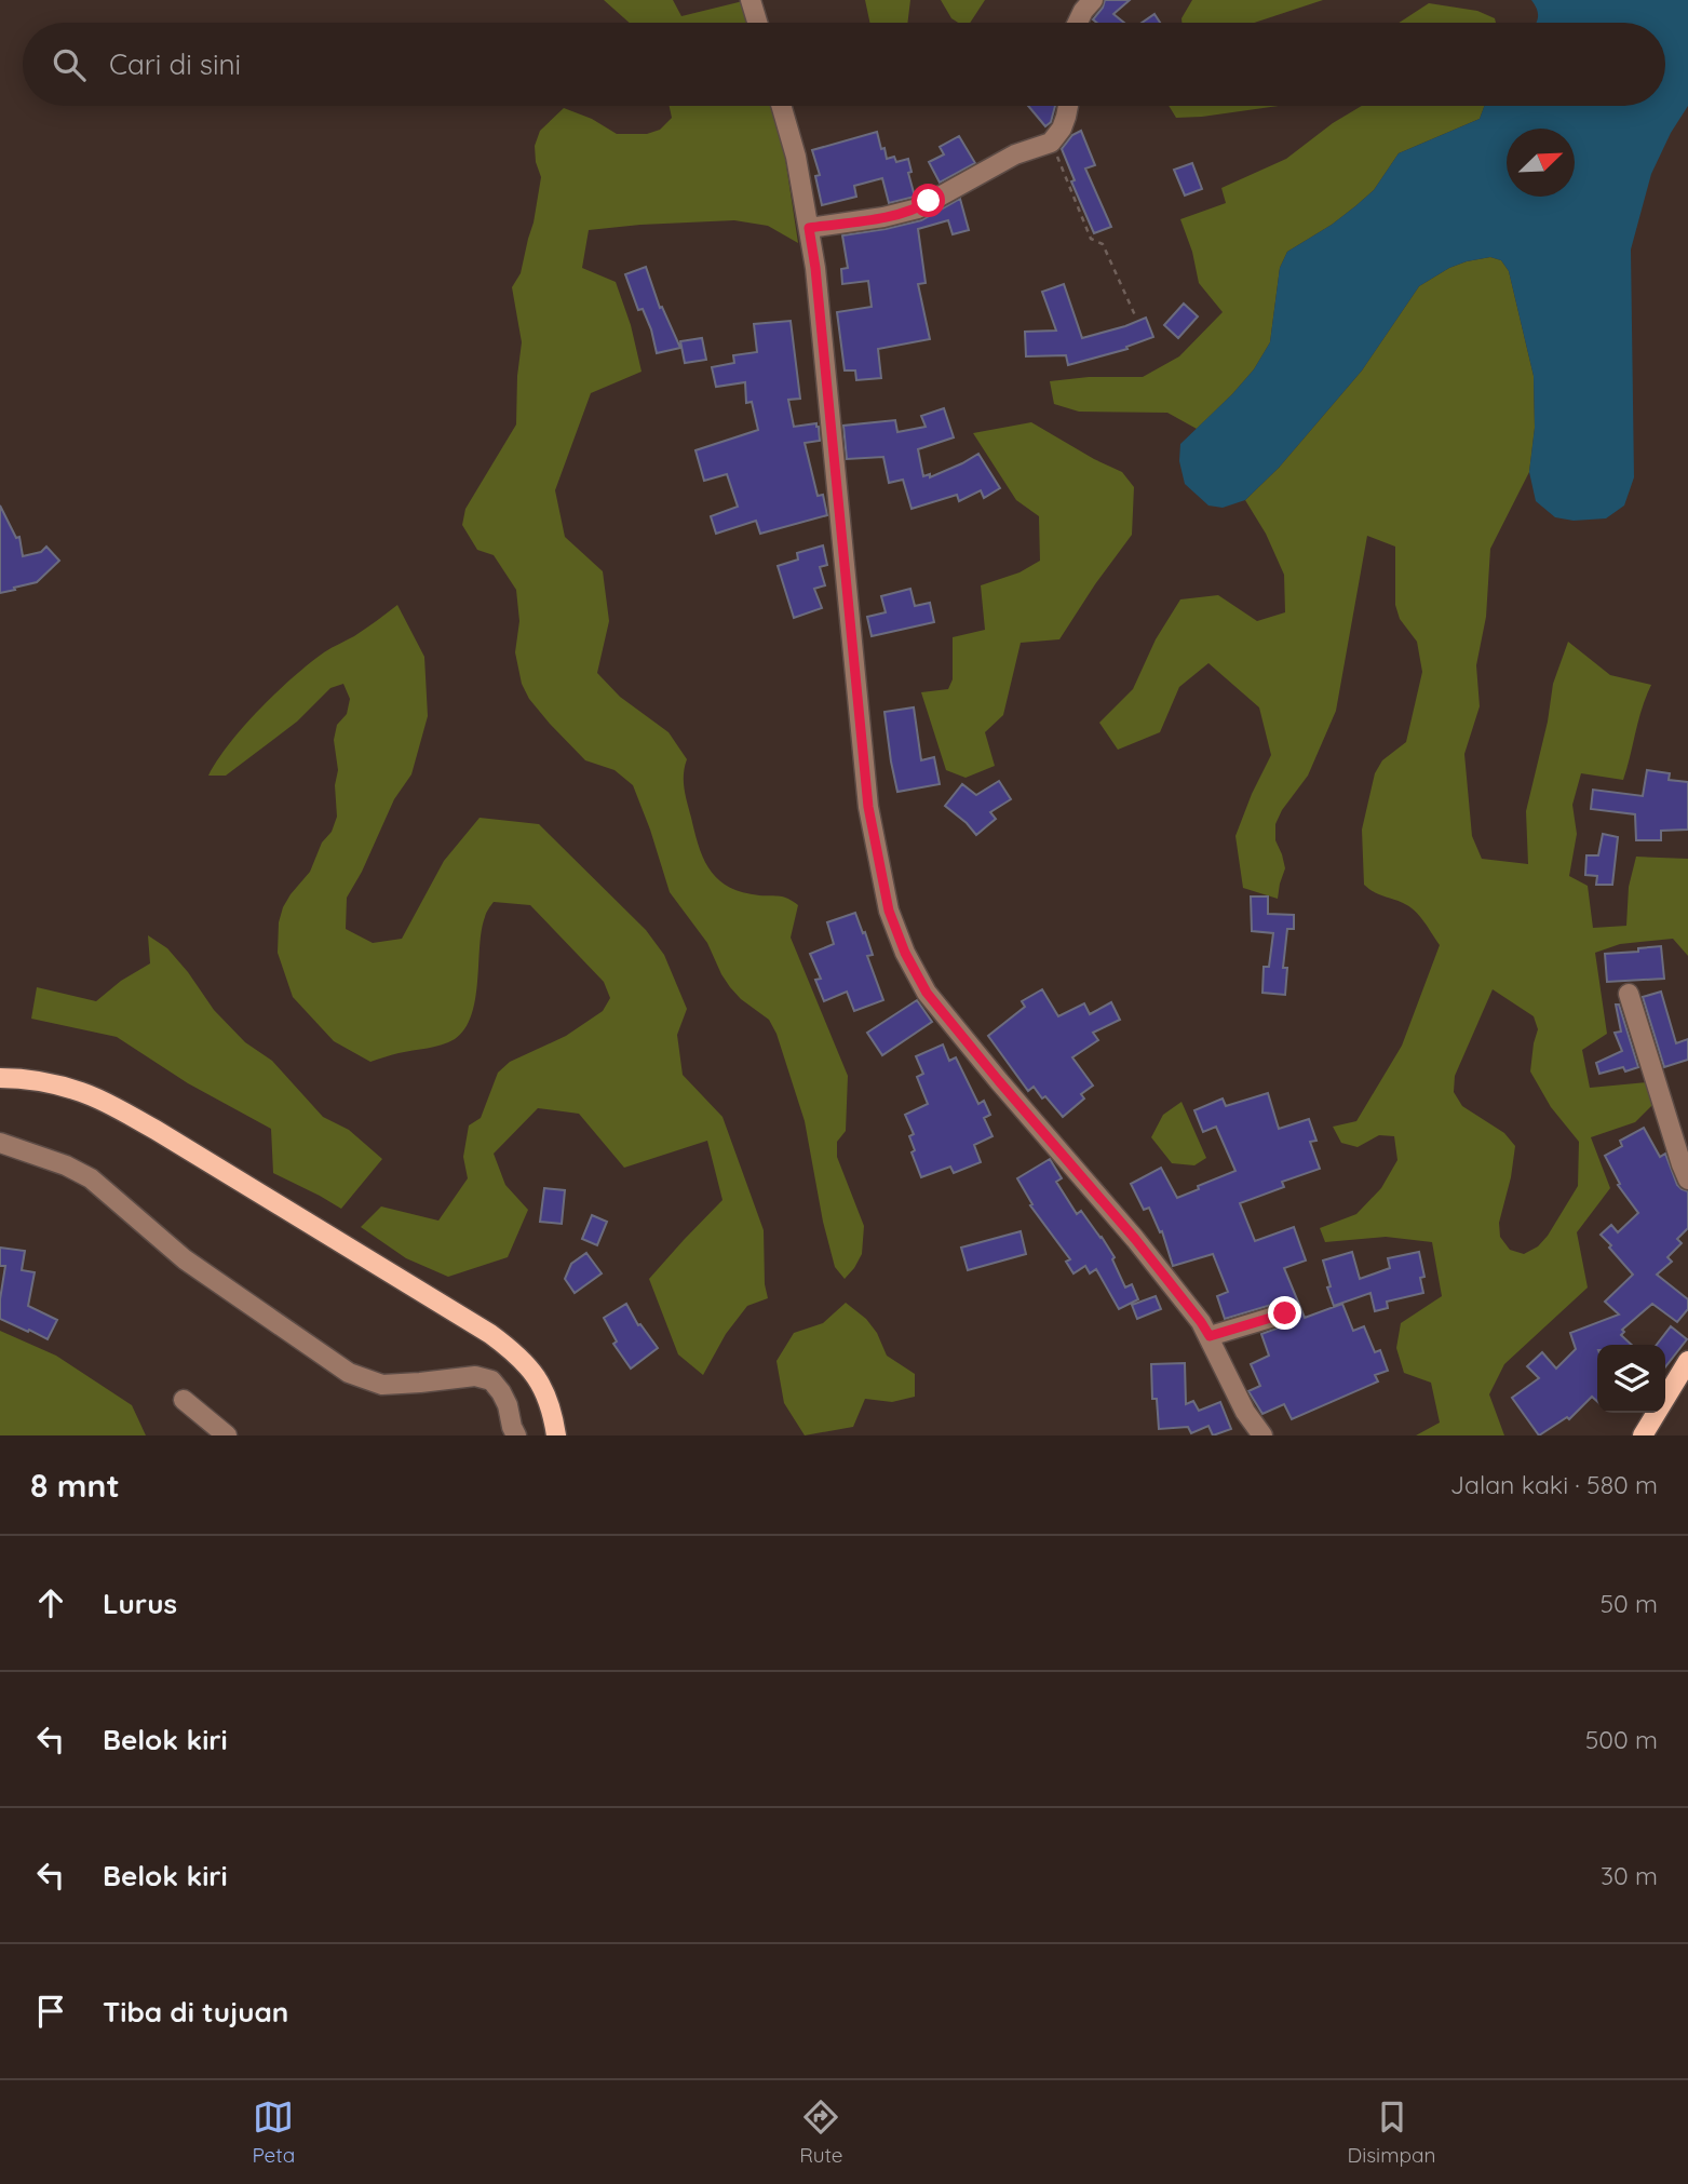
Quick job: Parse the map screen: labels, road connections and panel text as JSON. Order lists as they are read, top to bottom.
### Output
{
  "north": "top right",
  "page": {
    "search": "Cari di sini",
    "heading": ["8 mnt", "Jalan kaki · 580 m"],
    "list": [
      ["Lurus", "50 m"],
      ["Belok kiri", "500 m"],
      ["Belok kiri", "30 m"],
      "Tiba di tujuan"
    ],
    "nav": ["Peta", "Rute", "Disimpan"]
  }
}
